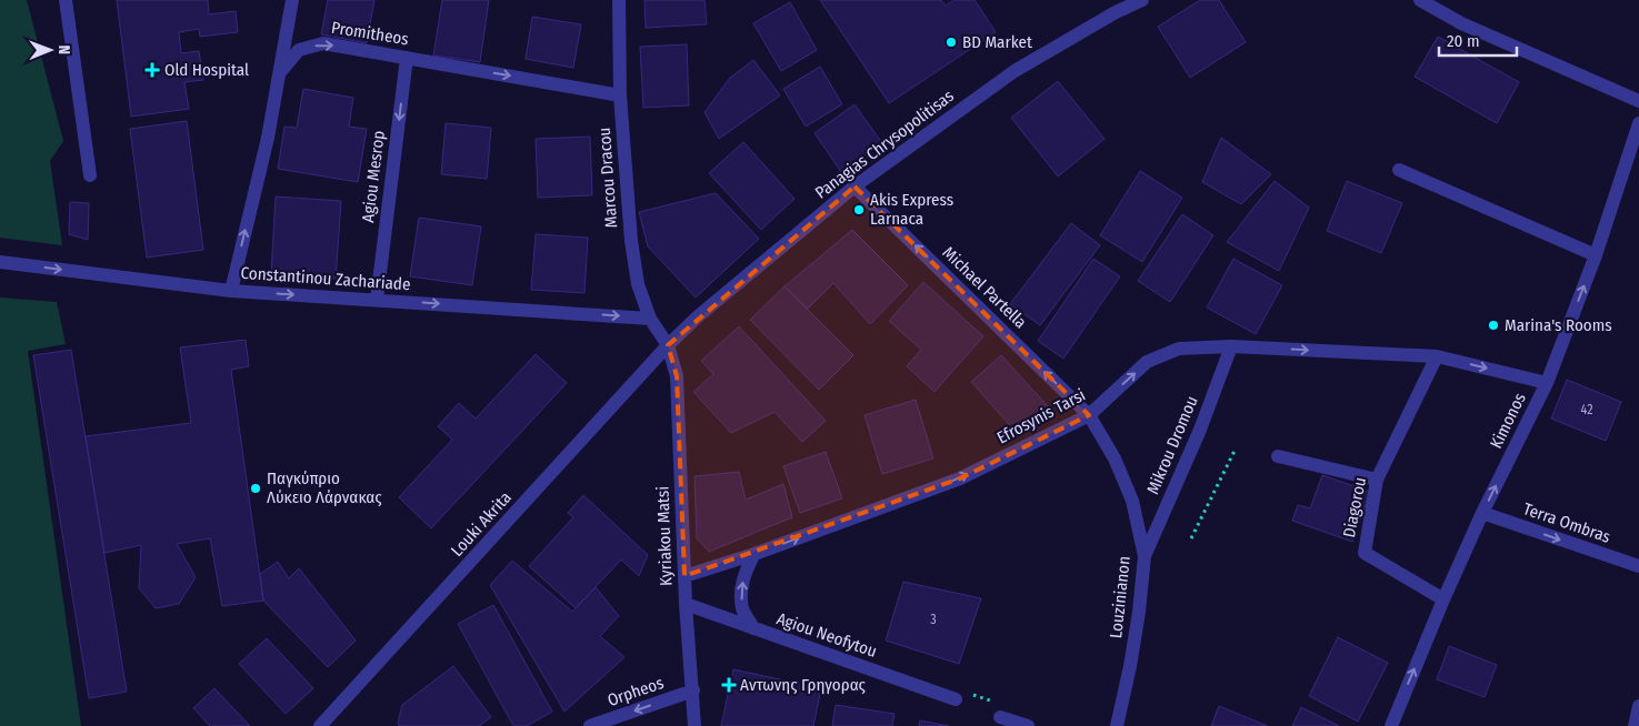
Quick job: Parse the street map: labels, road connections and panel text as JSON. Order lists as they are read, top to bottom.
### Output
{
  "streets": {
    "street": [
      "Promitheos",
      "Panagias Chrysopolitisas",
      "Agiou Mesrop",
      "Marcou Dracou",
      "Constantinou Zachariade",
      "Michael Partella",
      "Efrosynis Tarsi",
      "Kimonos",
      "Mikrou Dromou",
      "Diagorou",
      "Terra Ombras",
      "Louki Akrita",
      "Kyriakou Matsi",
      "Louzinianon",
      "Agiou Neofytou",
      "Orpheos"
    ]
  },
  "crossings": [
    ["Promitheos", "Agiou Mesrop"],
    ["Promitheos", "Marcou Dracou"],
    ["Promitheos", "Constantinou Zachariade"],
    ["Panagias Chrysopolitisas", "Marcou Dracou"],
    ["Panagias Chrysopolitisas", "Michael Partella"],
    ["Panagias Chrysopolitisas", "Louki Akrita"],
    ["Panagias Chrysopolitisas", "Kyriakou Matsi"],
    ["Agiou Mesrop", "Constantinou Zachariade"],
    ["Marcou Dracou", "Constantinou Zachariade"],
    ["Marcou Dracou", "Louki Akrita"],
    ["Marcou Dracou", "Kyriakou Matsi"],
    ["Michael Partella", "Efrosynis Tarsi"],
    ["Michael Partella", "Louzinianon"],
    ["Efrosynis Tarsi", "Kimonos"],
    ["Efrosynis Tarsi", "Mikrou Dromou"],
    ["Efrosynis Tarsi", "Diagorou"],
    ["Efrosynis Tarsi", "Kyriakou Matsi"],
    ["Efrosynis Tarsi", "Louzinianon"],
    ["Kimonos", "Diagorou"],
    ["Kimonos", "Terra Ombras"],
    ["Mikrou Dromou", "Louzinianon"],
    ["Louki Akrita", "Kyriakou Matsi"],
    ["Kyriakou Matsi", "Agiou Neofytou"],
    ["Kyriakou Matsi", "Orpheos"]
  ],
  "one_way": [
    "Agiou Mesrop",
    "Constantinou Zachariade",
    "Michael Partella",
    "Efrosynis Tarsi",
    "Kimonos",
    "Terra Ombras",
    "Orpheos"
  ],
  "places": {
    "other": [
      "BD Market",
      "Akis Express Larnaca",
      "Marina's Rooms",
      "Παγκύπριο Λύκειο Λάρνακας"
    ],
    "health": ["Old Hospital", "Αντωνης Γρηγορας"]
  },
  "house_numbers": ["42", "3"],
  "scale_bar": "20 m",
  "north": "right"
}
